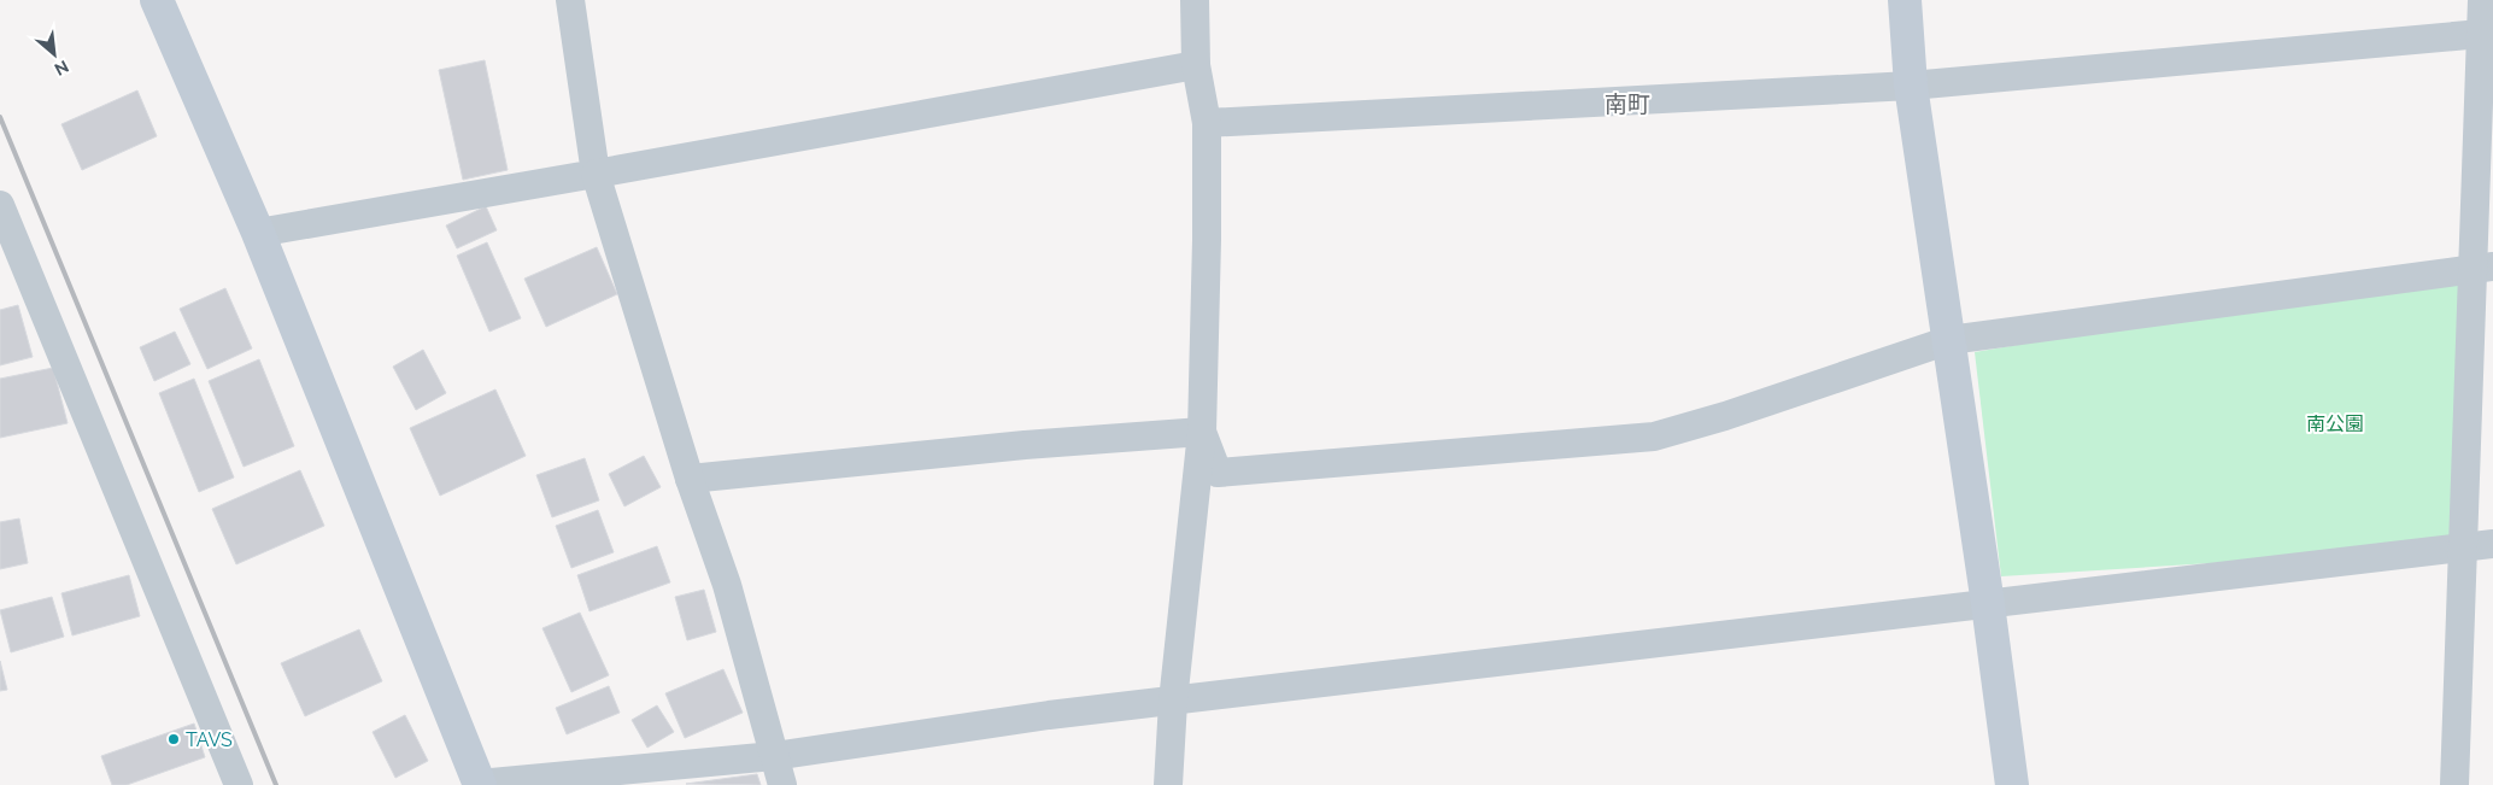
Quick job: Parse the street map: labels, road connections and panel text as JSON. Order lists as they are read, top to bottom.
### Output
{
  "districts": ["南町"],
  "parks": ["南公園"],
  "places": ["TAVS"],
  "north": "bottom right"
}
